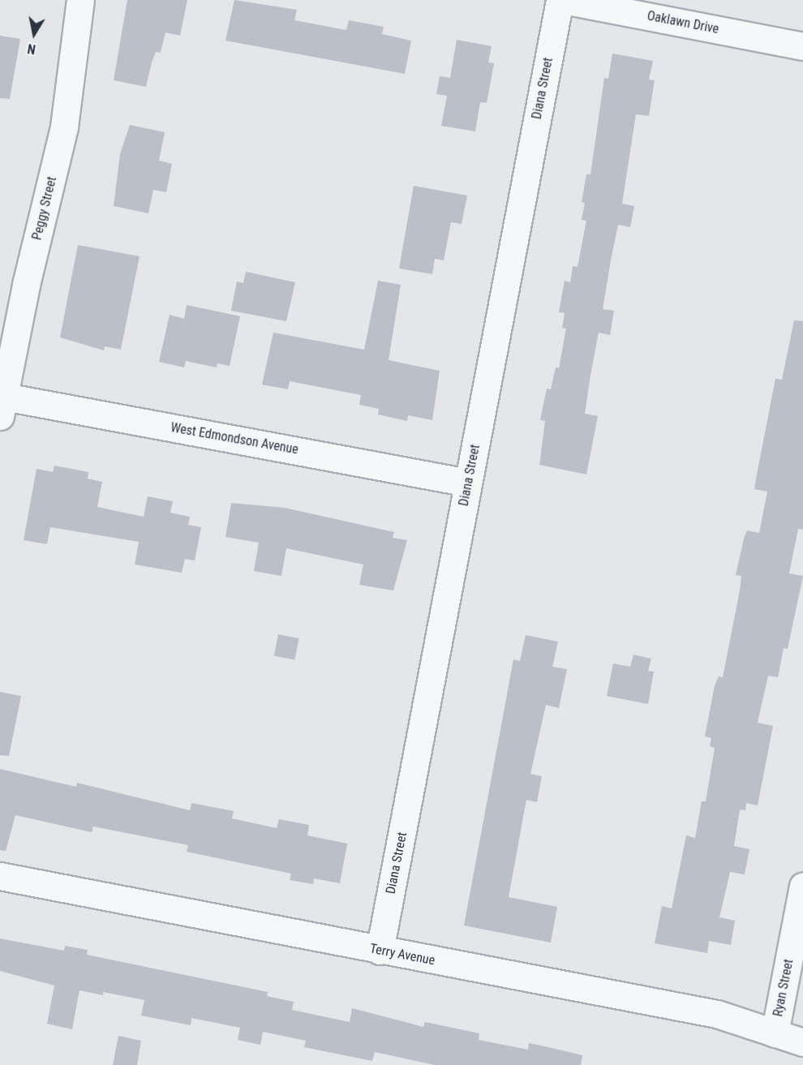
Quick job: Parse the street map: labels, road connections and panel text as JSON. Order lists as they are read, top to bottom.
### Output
{
  "streets": {
    "street": [
      "Oaklawn Drive",
      "Diana Street",
      "Peggy Street",
      "West Edmondson Avenue",
      "Terry Avenue",
      "Ryan Street"
    ]
  },
  "crossings": [
    ["Oaklawn Drive", "Diana Street"],
    ["Diana Street", "West Edmondson Avenue"],
    ["Diana Street", "Terry Avenue"],
    ["Peggy Street", "West Edmondson Avenue"],
    ["Terry Avenue", "Ryan Street"]
  ],
  "north": "bottom"
}
